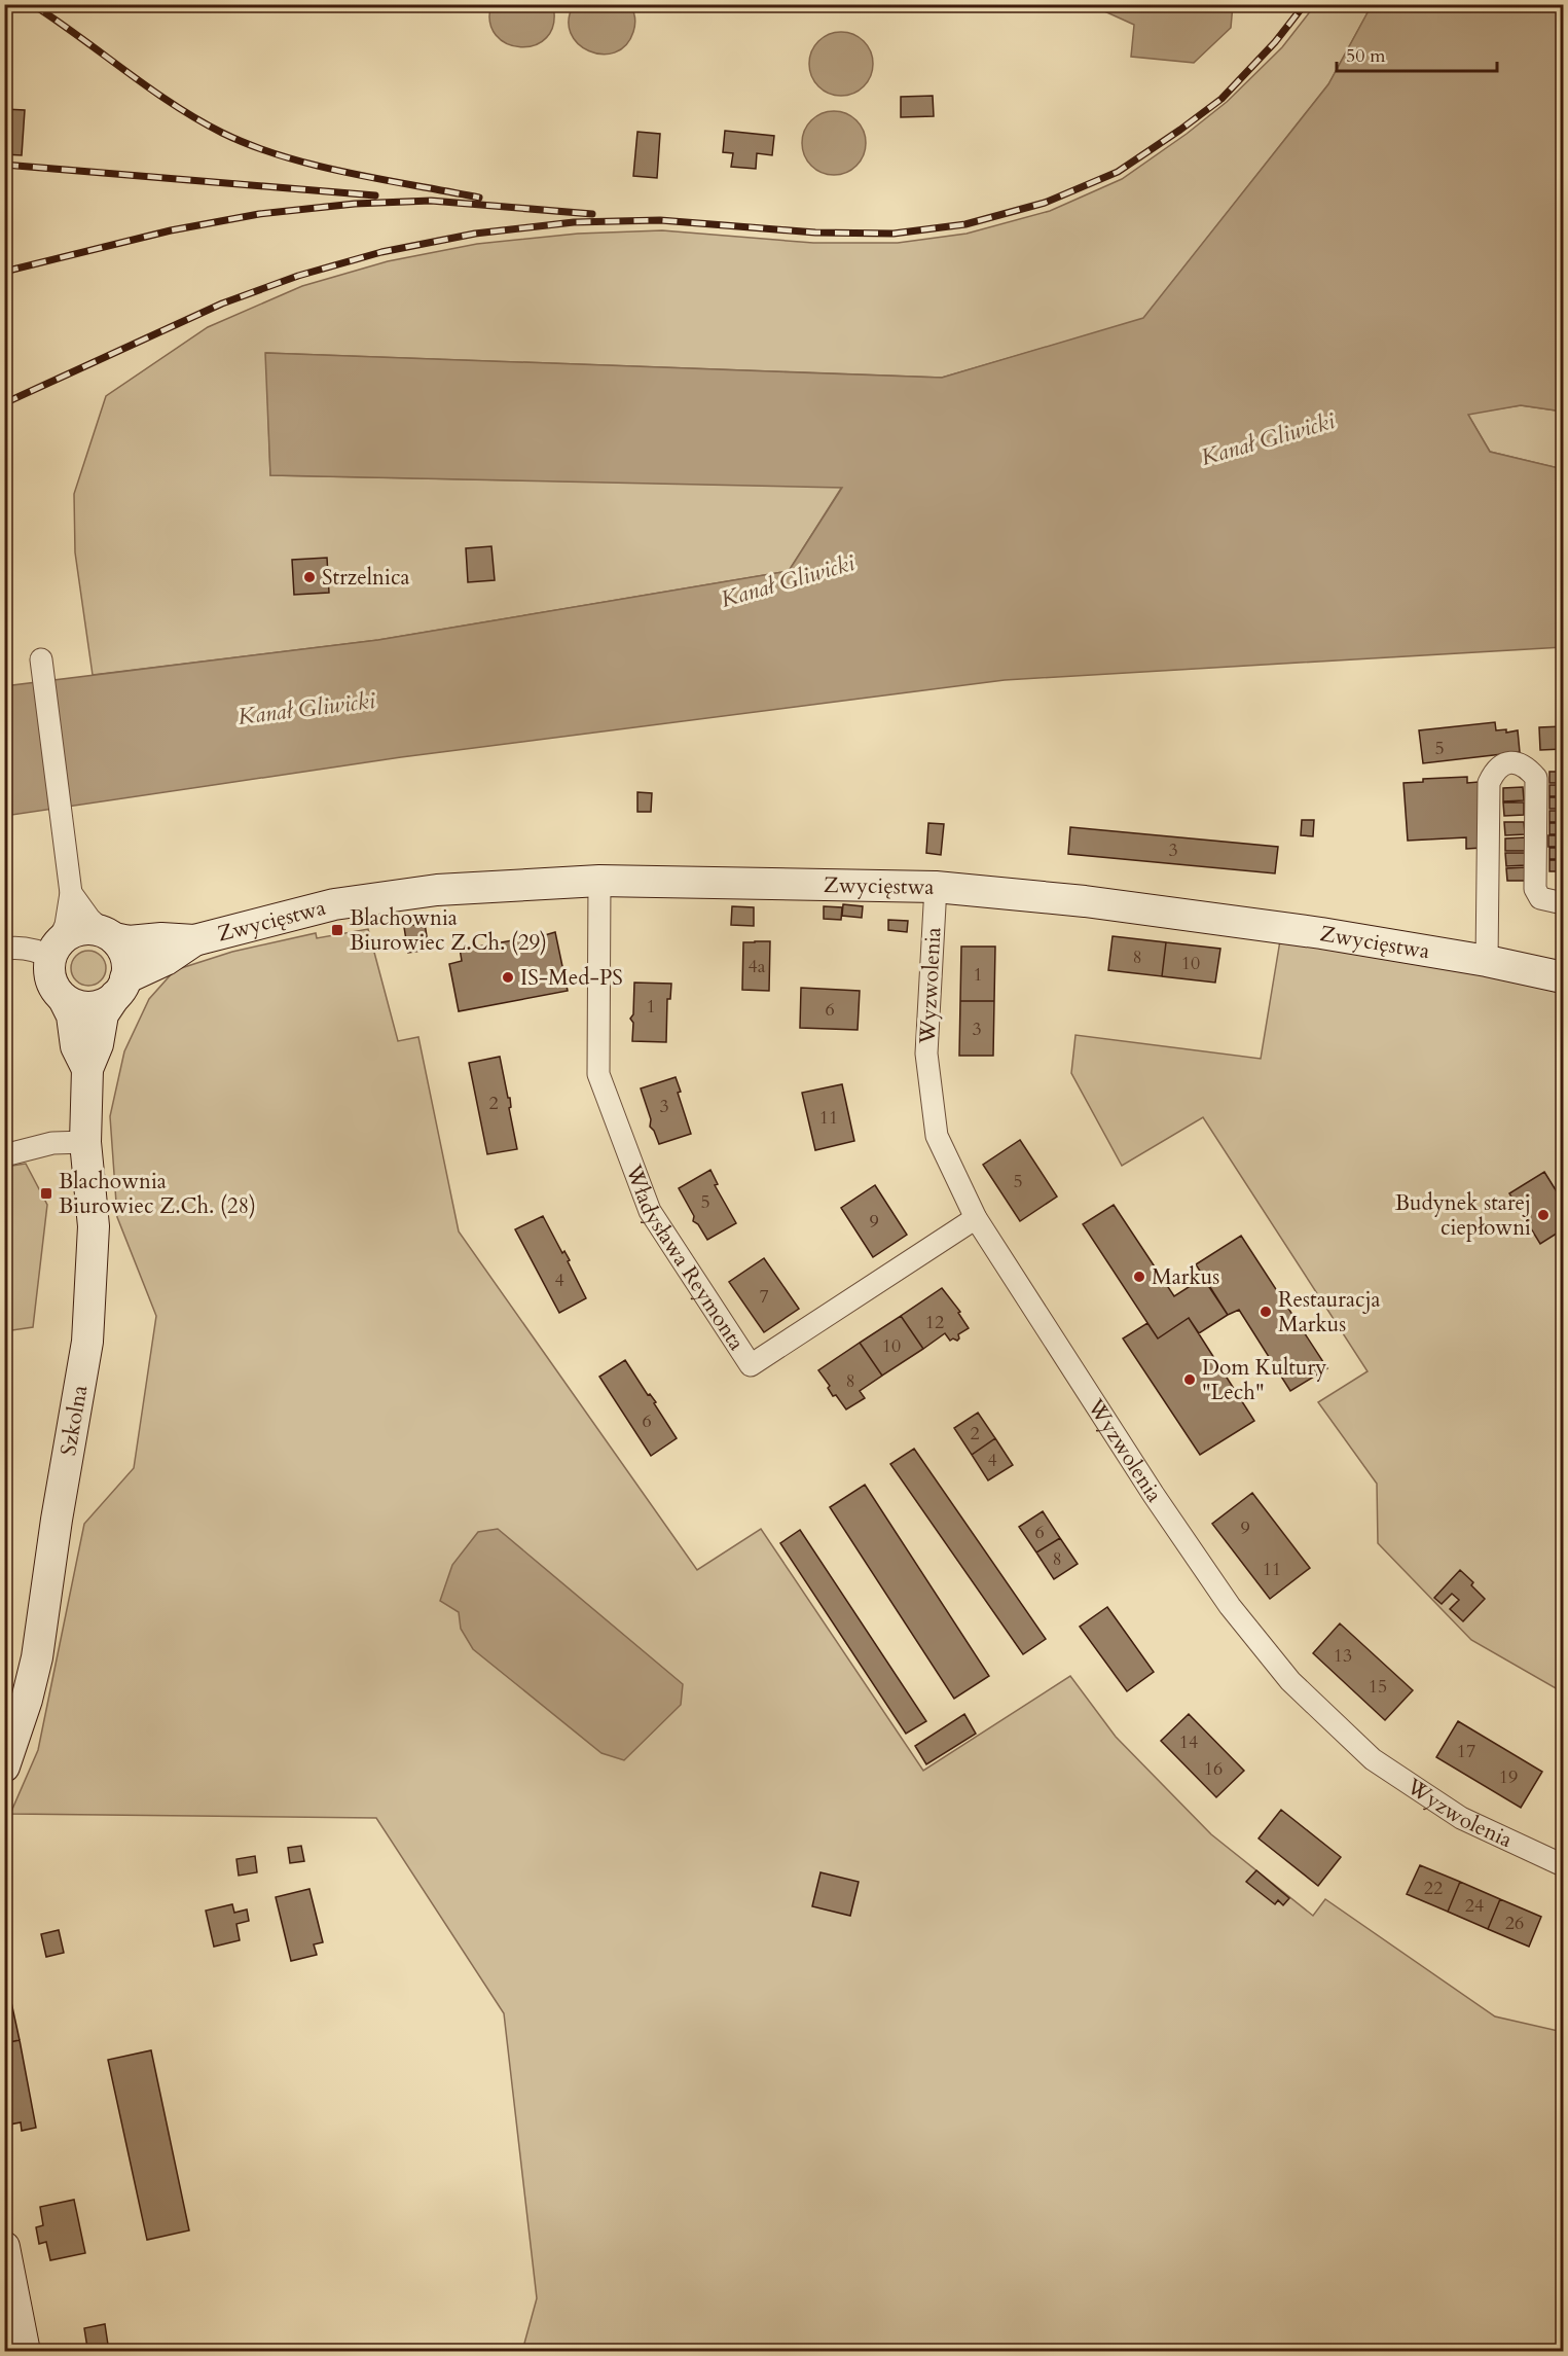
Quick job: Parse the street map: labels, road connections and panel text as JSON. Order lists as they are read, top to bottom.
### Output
{
  "streets": {
    "street": [
      "Zwycięstwa",
      "Wyzwolenia",
      "Władysława Reymonta",
      "Szkolna"
    ]
  },
  "crossings": [
    ["Zwycięstwa", "Wyzwolenia"],
    ["Zwycięstwa", "Władysława Reymonta"],
    ["Zwycięstwa", "Szkolna"],
    ["Wyzwolenia", "Władysława Reymonta"]
  ],
  "water": ["Kanał Gliwicki"],
  "places": {
    "other": [
      "Strzelnica",
      "IS-Med-PS",
      "Budynek starej ciepłowni",
      "Markus",
      "Restauracja Markus",
      "Dom Kultury \"Lech\""
    ],
    "transit": ["Blachownia Biurowiec Z.Ch. (29)", "Blachownia Biurowiec Z.Ch. (28)"]
  },
  "house_numbers": [
    "5",
    "3",
    "8",
    "10",
    "4a",
    "1",
    "1",
    "6",
    "3",
    "2",
    "3",
    "11",
    "5",
    "5",
    "9",
    "4",
    "7",
    "12",
    "10",
    "8",
    "6",
    "2",
    "4",
    "9",
    "6",
    "8",
    "11",
    "13",
    "15",
    "14",
    "17",
    "16",
    "19",
    "22",
    "24",
    "26"
  ],
  "scale_bar": "50 m"
}
